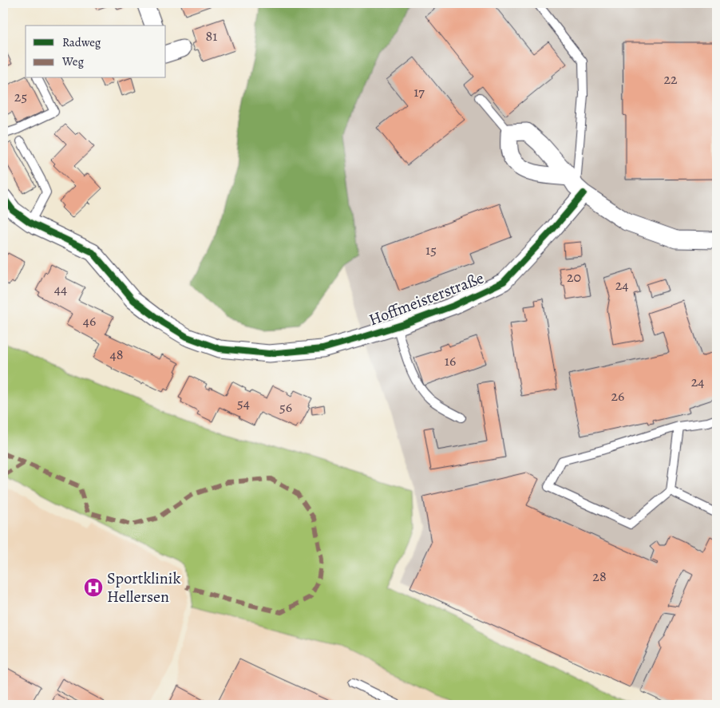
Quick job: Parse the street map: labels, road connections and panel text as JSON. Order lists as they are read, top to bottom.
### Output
{
  "streets": {
    "street": ["Hoffmeisterstraße"]
  },
  "places": {
    "hospital": ["Sportklinik Hellersen"]
  },
  "house_numbers": [
    "81",
    "22",
    "17",
    "25",
    "15",
    "20",
    "24",
    "44",
    "46",
    "48",
    "16",
    "24",
    "26",
    "54",
    "56",
    "28"
  ],
  "legend": ["Radweg", "Weg"]
}
